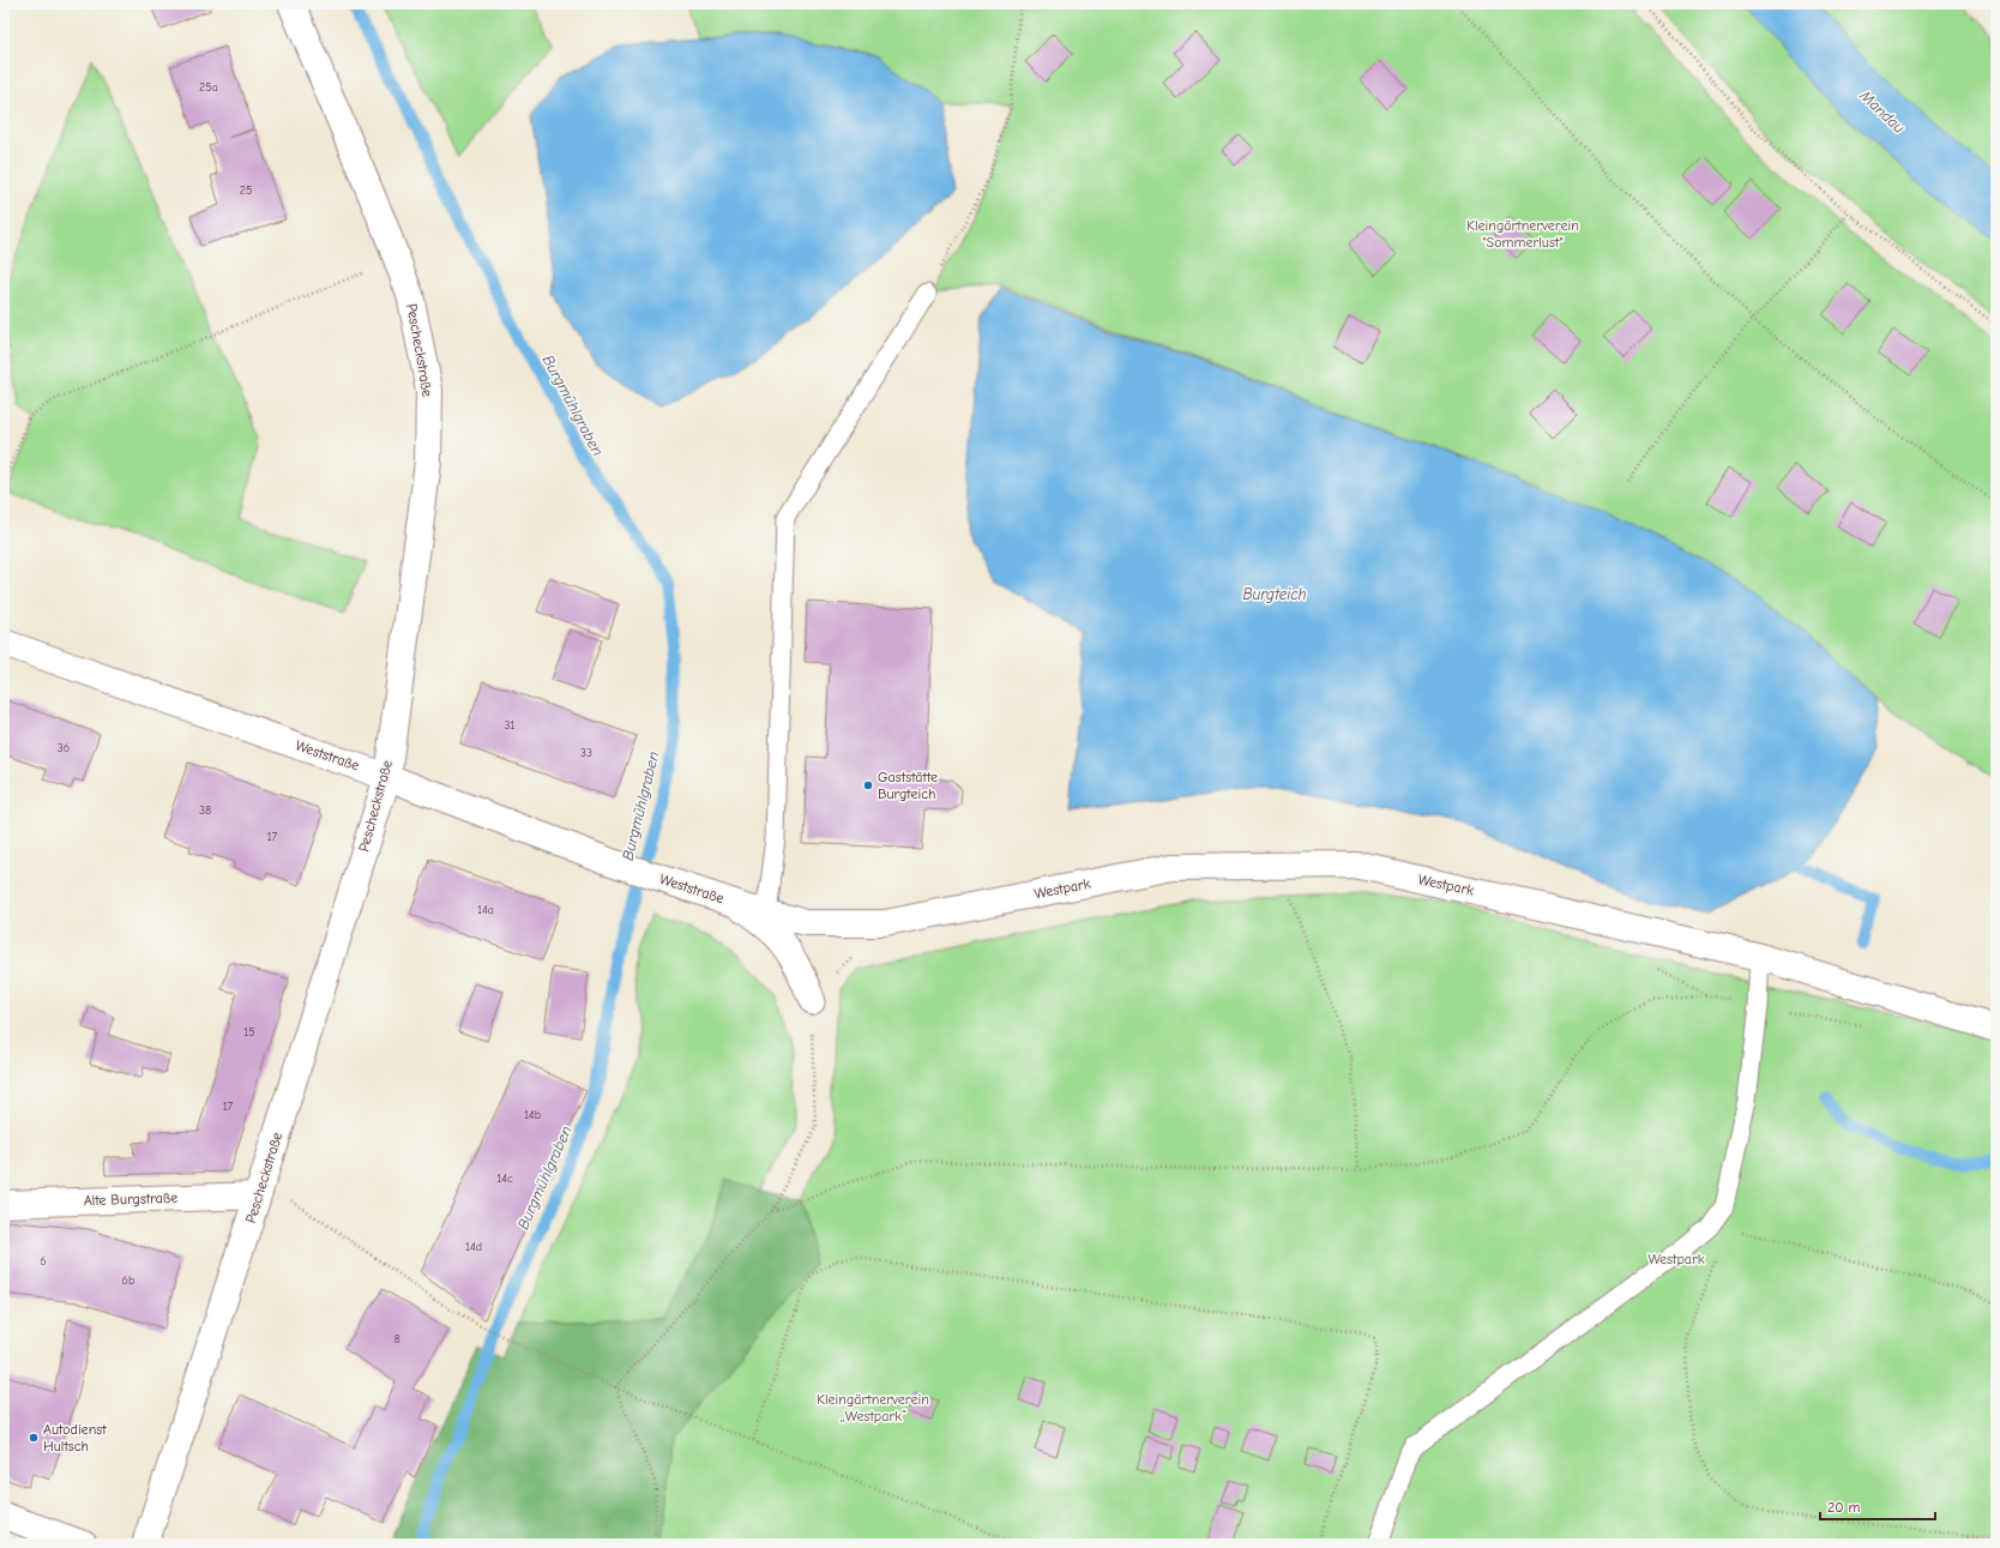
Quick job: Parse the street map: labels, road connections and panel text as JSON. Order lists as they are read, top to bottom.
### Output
{
  "streets": {
    "street": [
      "Pescheckstraße",
      "Weststraße",
      "Westpark",
      "Alte Burgstraße"
    ]
  },
  "crossings": [
    ["Pescheckstraße", "Weststraße"],
    ["Pescheckstraße", "Alte Burgstraße"],
    ["Weststraße", "Westpark"]
  ],
  "water": ["Mandau", "Burgmühlgraben", "Burgteich"],
  "parks": ["Kleingärtnerverein \"Sommerlust\"", "Westpark", "Kleingärtnerverein „Westpark“"],
  "places": ["Gaststätte Burgteich", "Autodienst Hultsch"],
  "house_numbers": [
    "25a",
    "25",
    "31",
    "36",
    "33",
    "38",
    "17",
    "14a",
    "15",
    "17",
    "14b",
    "14c",
    "14d",
    "6",
    "6b",
    "8"
  ],
  "scale_bar": "20 m"
}
